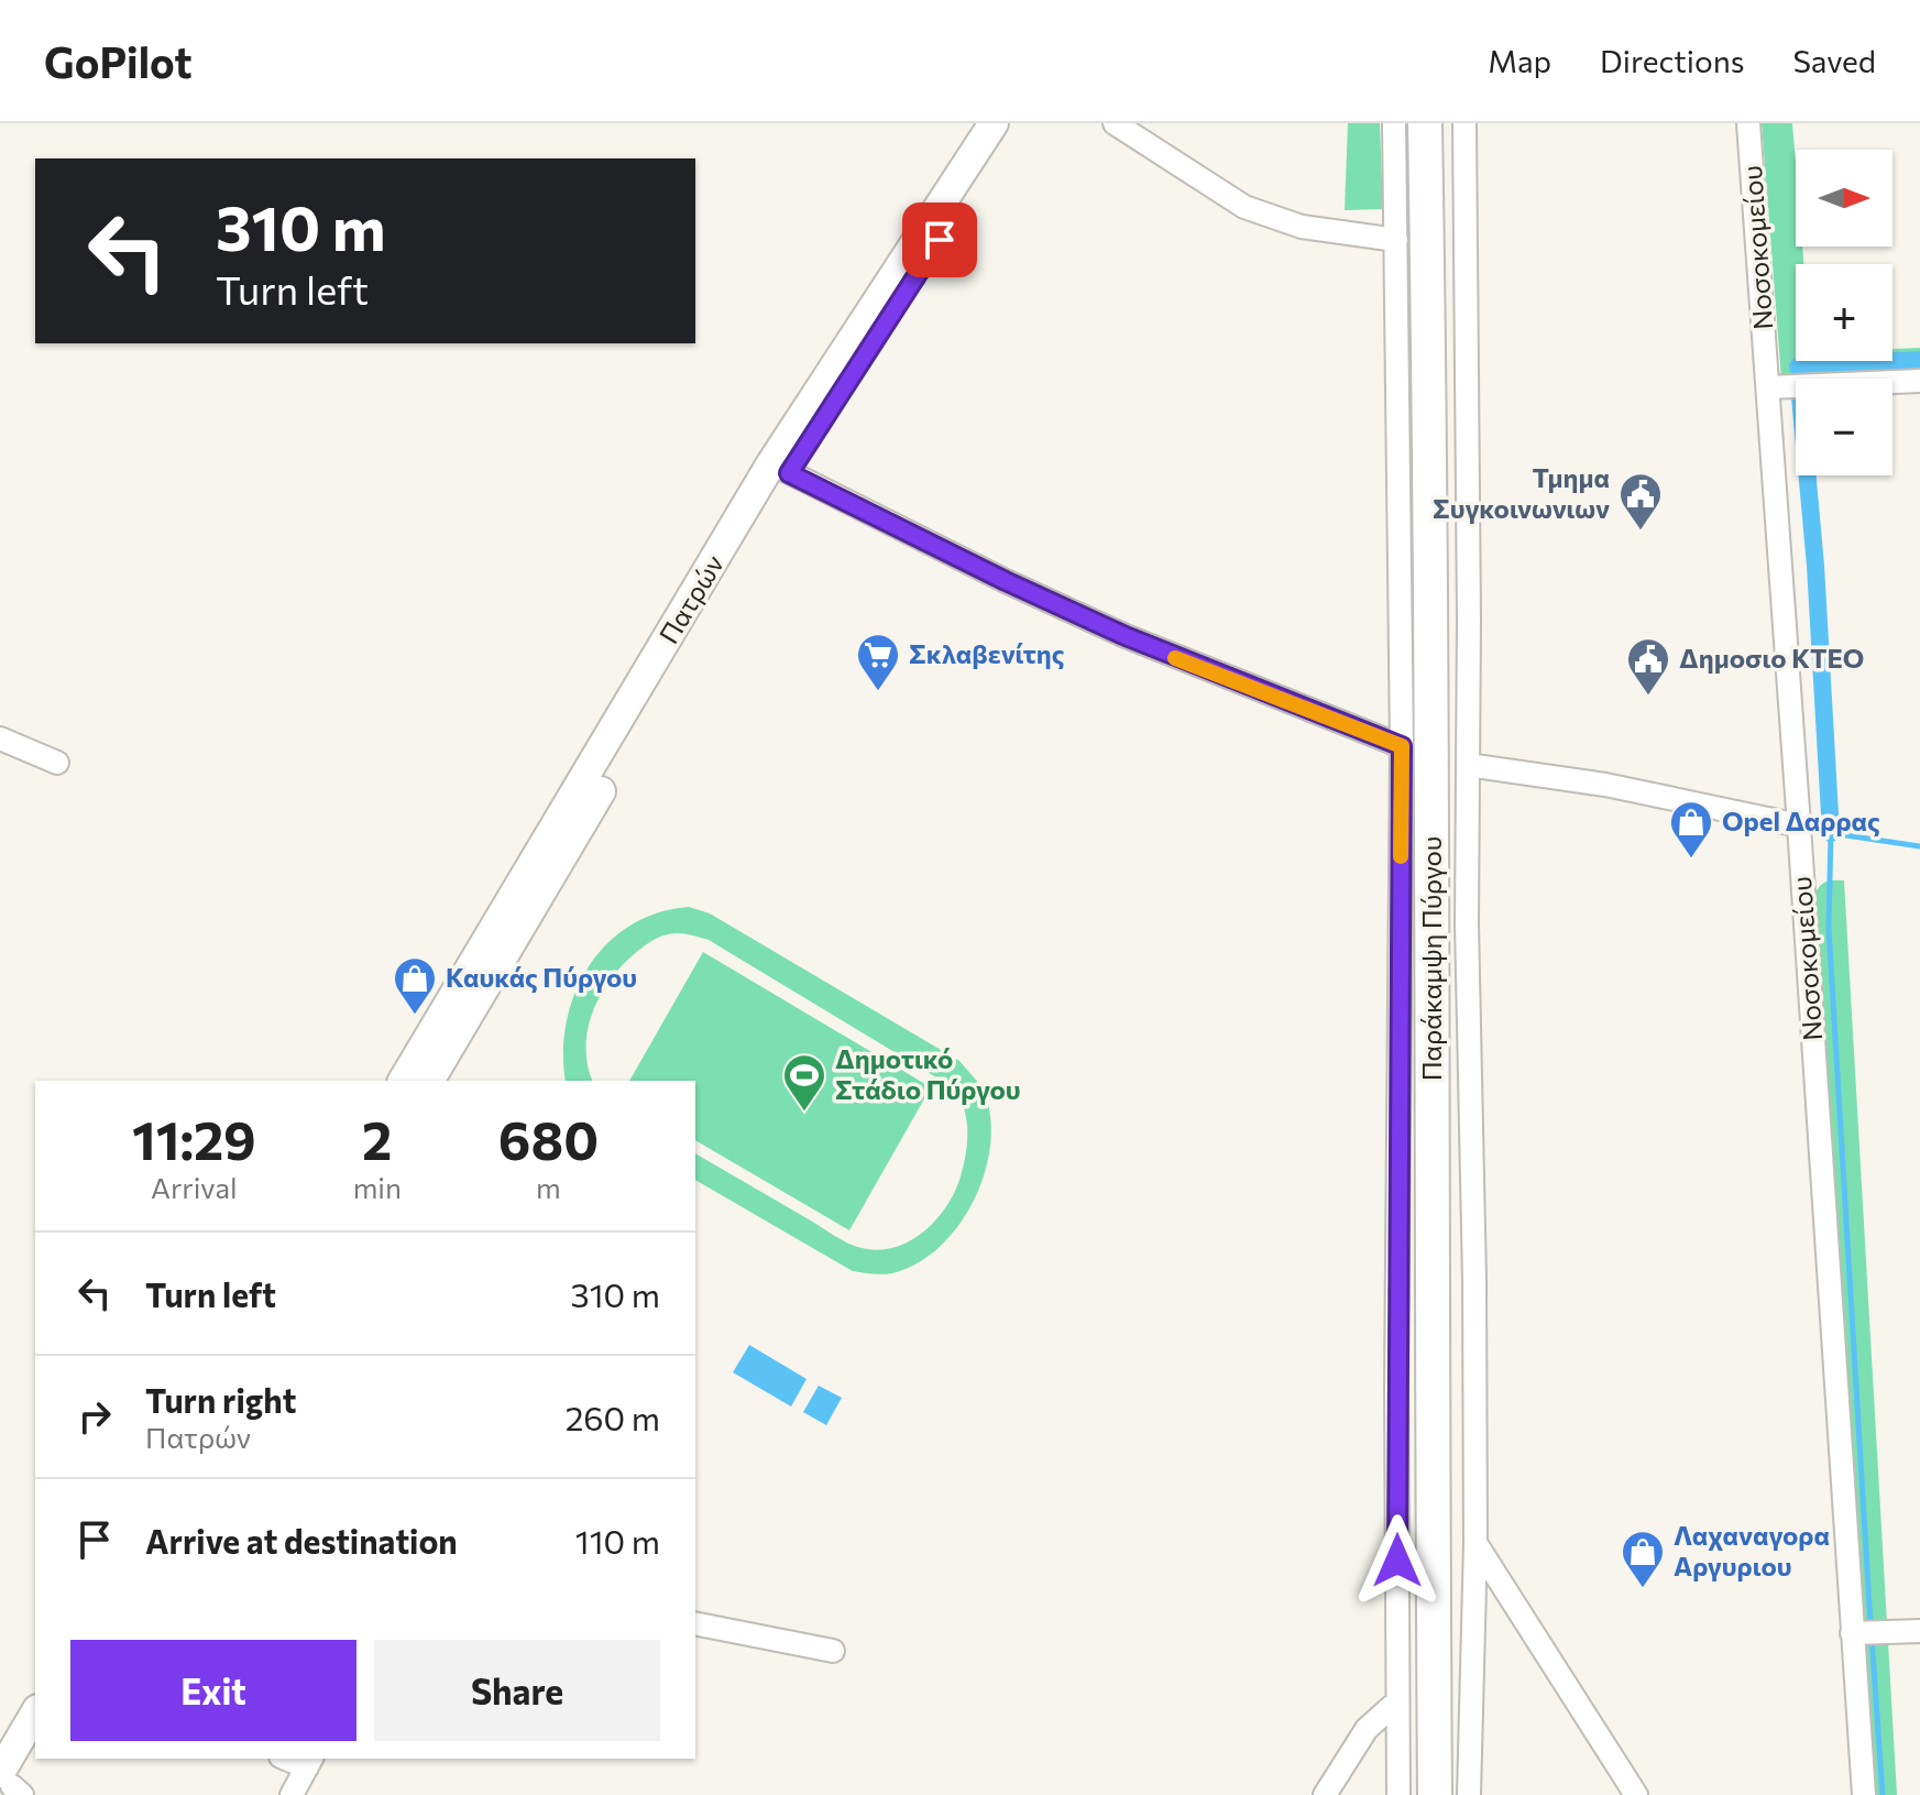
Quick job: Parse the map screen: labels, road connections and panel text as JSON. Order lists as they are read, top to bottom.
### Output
{
  "streets": {
    "highway": ["Παράκαμψη Πύργου"],
    "main road": ["Πατρών"],
    "street": ["Νοσοκομείου"]
  },
  "places": {
    "public building": ["Τμημα Συγκοινωνιων", "Δημοσιο ΚΤΕΟ"],
    "supermarket": ["Σκλαβενίτης"],
    "shop": ["Opel Δαρρας", "Καυκάς Πύργου", "Λαχαναγορα Αργυριου"],
    "sports": ["Δημοτικό Στάδιο Πύργου"]
  },
  "north": "right",
  "page": {
    "header": "GoPilot",
    "nav": ["Map", "Directions", "Saved"],
    "map_buttons": ["+", "−"],
    "turn": ["310 m", "Turn left"],
    "eta": [
      "11:29",
      "Arrival",
      "2",
      "min",
      "680",
      "m"
    ],
    "list": [
      {
        "name": "Turn left",
        "value": "310 m"
      },
      {
        "name": "Turn right",
        "note": "Πατρών",
        "value": "260 m"
      },
      {
        "name": "Arrive at destination",
        "value": "110 m"
      }
    ],
    "buttons": ["Exit", "Share"]
  }
}
